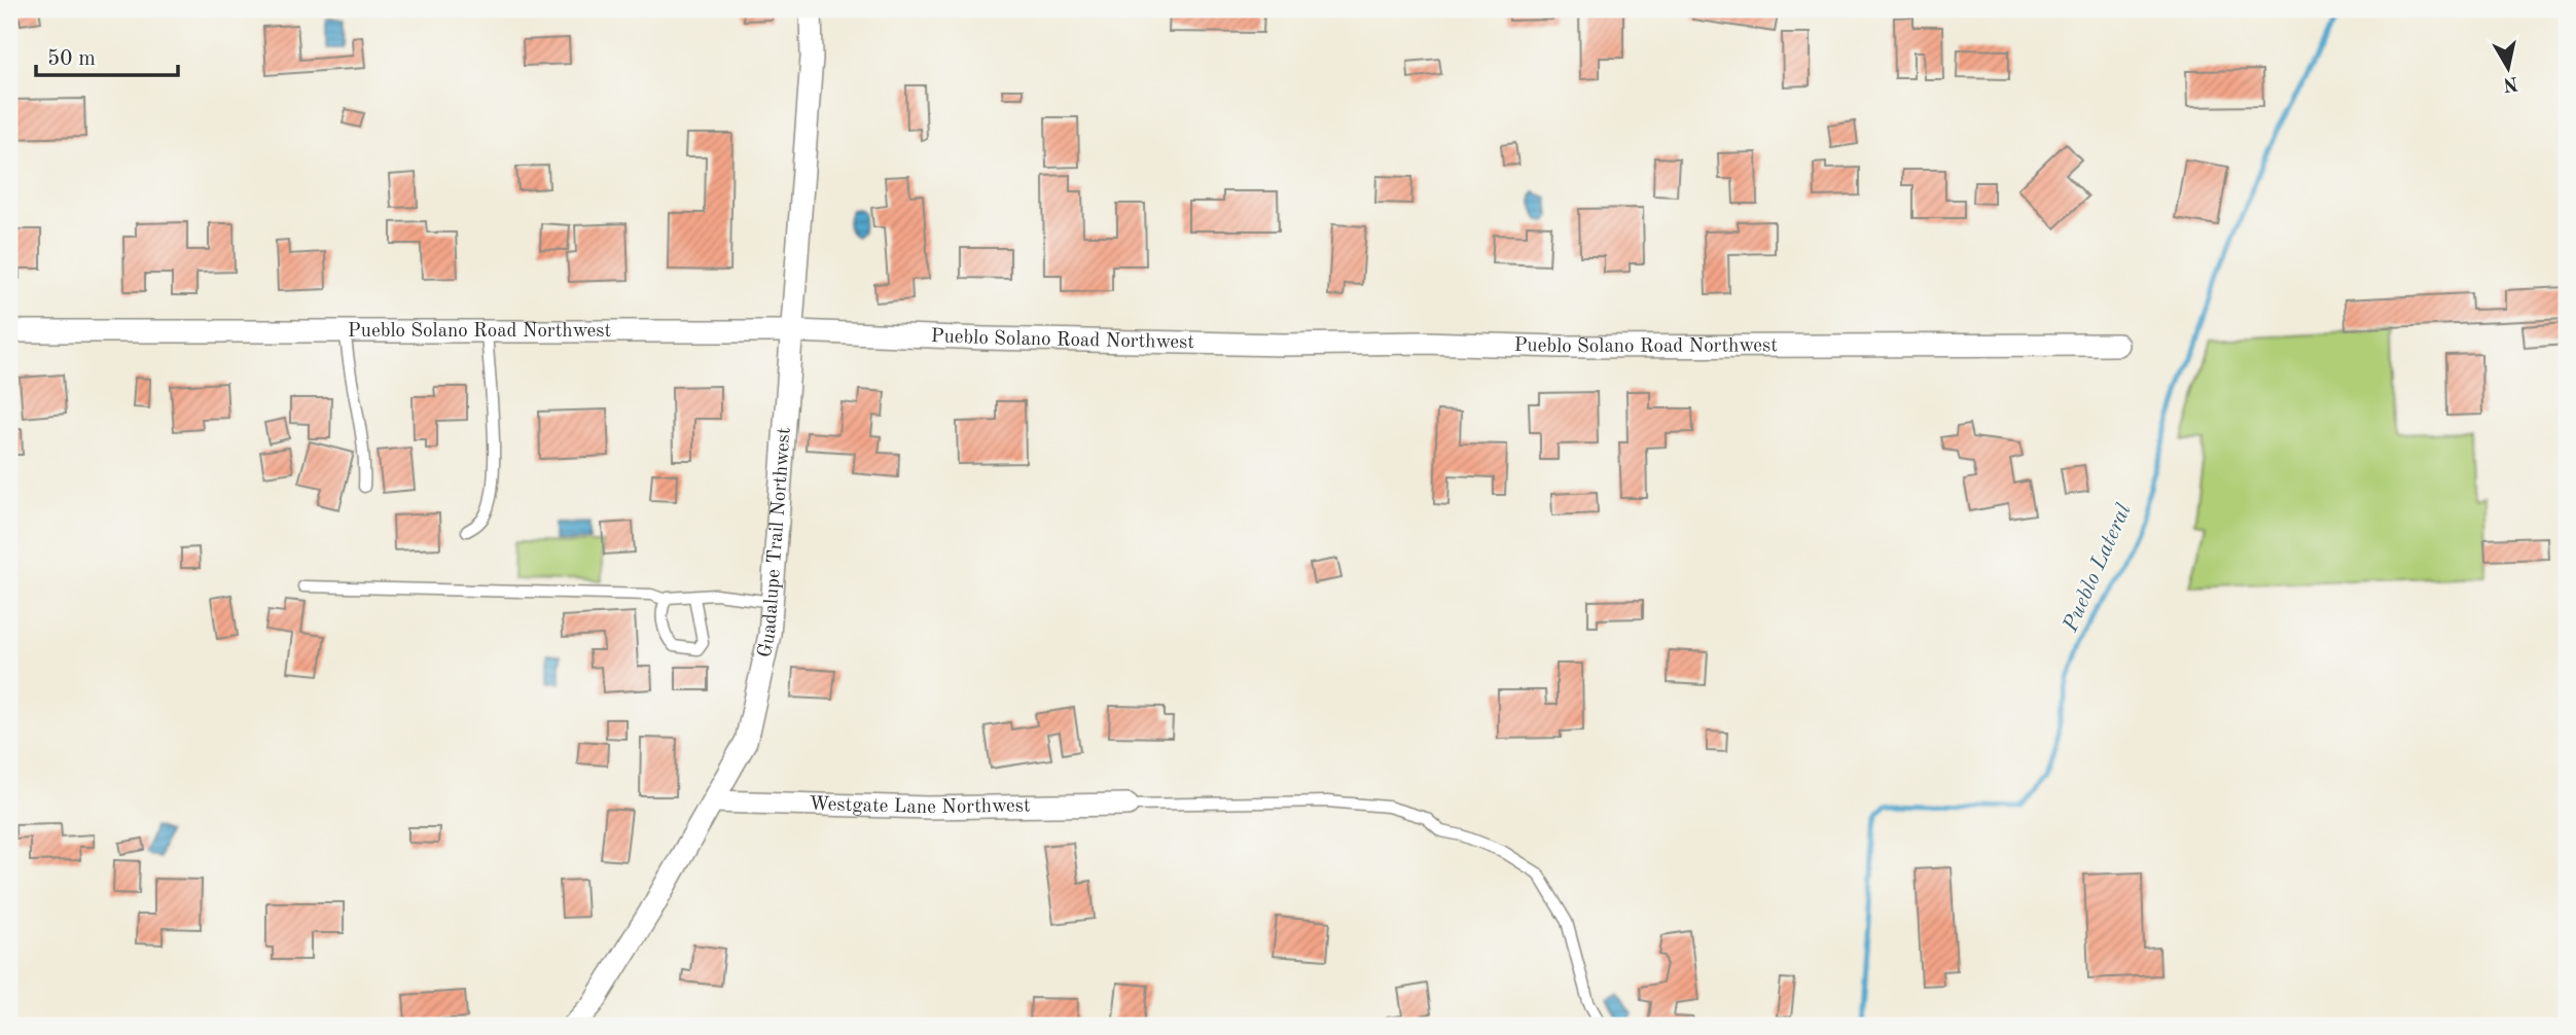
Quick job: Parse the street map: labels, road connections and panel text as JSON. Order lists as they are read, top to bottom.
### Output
{
  "streets": {
    "street": ["Pueblo Solano Road Northwest", "Guadalupe Trail Northwest", "Westgate Lane Northwest"]
  },
  "crossings": [
    ["Pueblo Solano Road Northwest", "Guadalupe Trail Northwest"],
    ["Guadalupe Trail Northwest", "Westgate Lane Northwest"]
  ],
  "water": ["Pueblo Lateral"],
  "scale_bar": "50 m",
  "north": "bottom"
}
